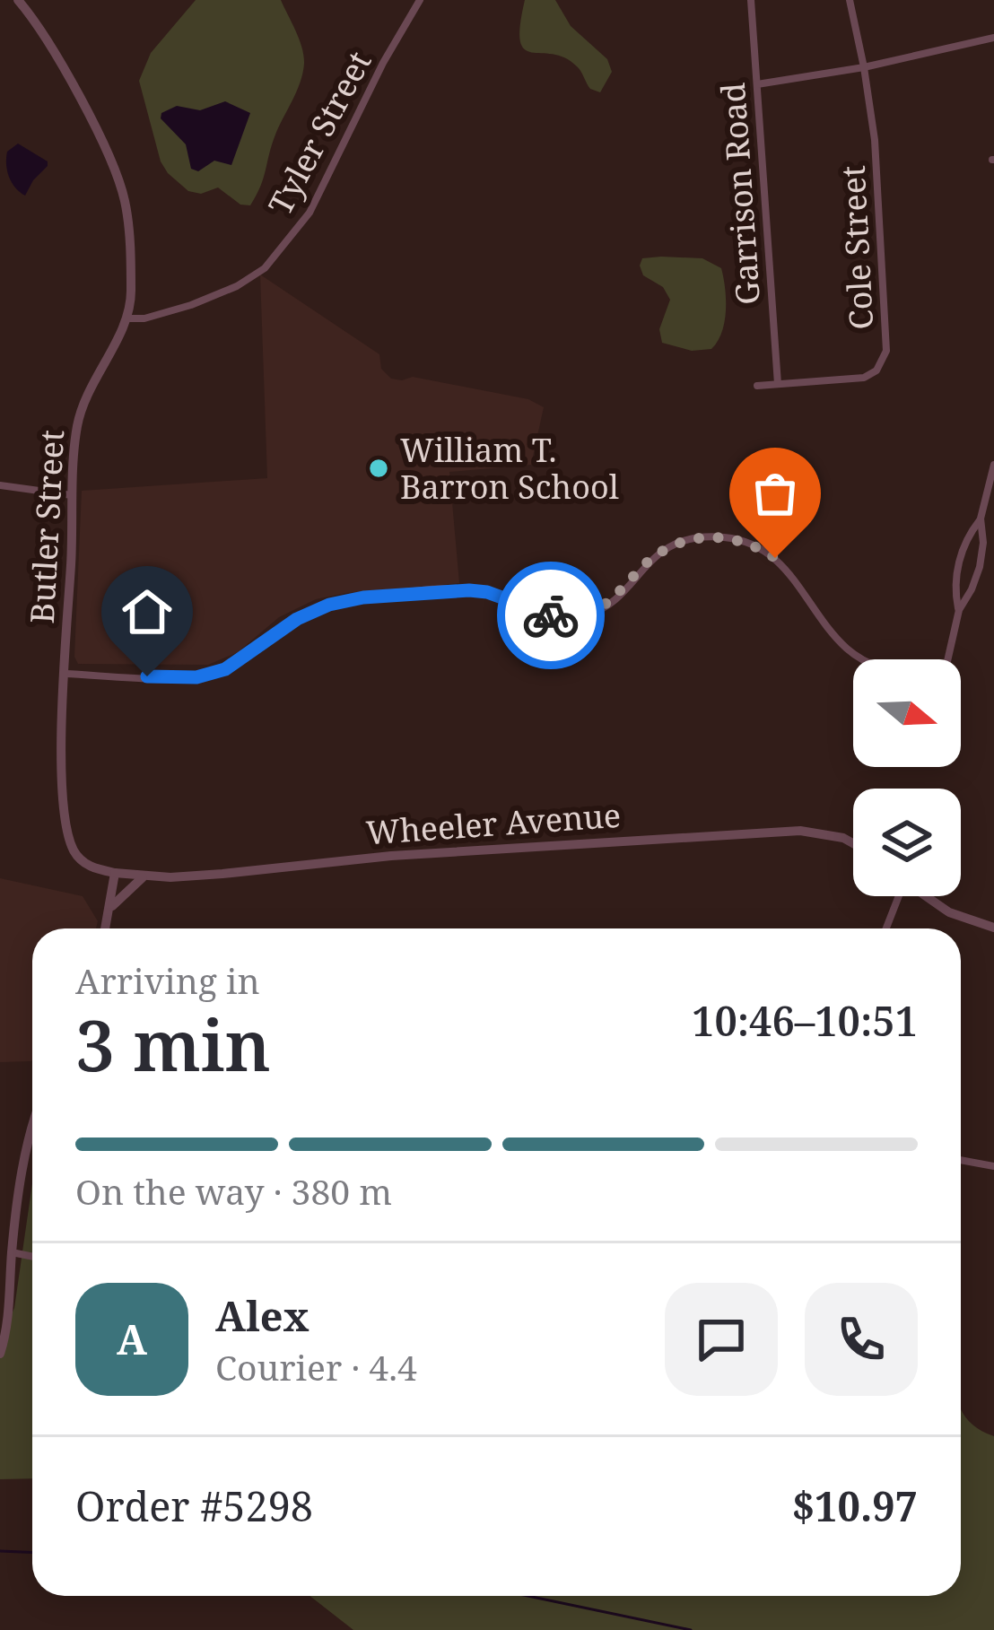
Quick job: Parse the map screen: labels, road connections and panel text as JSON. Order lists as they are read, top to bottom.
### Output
{
  "streets": {
    "street": [
      "Tyler Street",
      "Garrison Road",
      "Cole Street",
      "Butler Street",
      "Wheeler Avenue"
    ]
  },
  "crossings": [
    ["Tyler Street", "Butler Street"],
    ["Garrison Road", "Cole Street"],
    ["Butler Street", "Wheeler Avenue"]
  ],
  "places": ["William T. Barron School"],
  "north": "right",
  "page": {
    "heading": ["3 min", "Arriving in", "10:46–10:51"],
    "panel": [
      "Alex",
      "Courier · 4.4",
      "Order #5298",
      "$10.97"
    ],
    "bar": "On the way · 380 m",
    "round": "A"
  }
}
